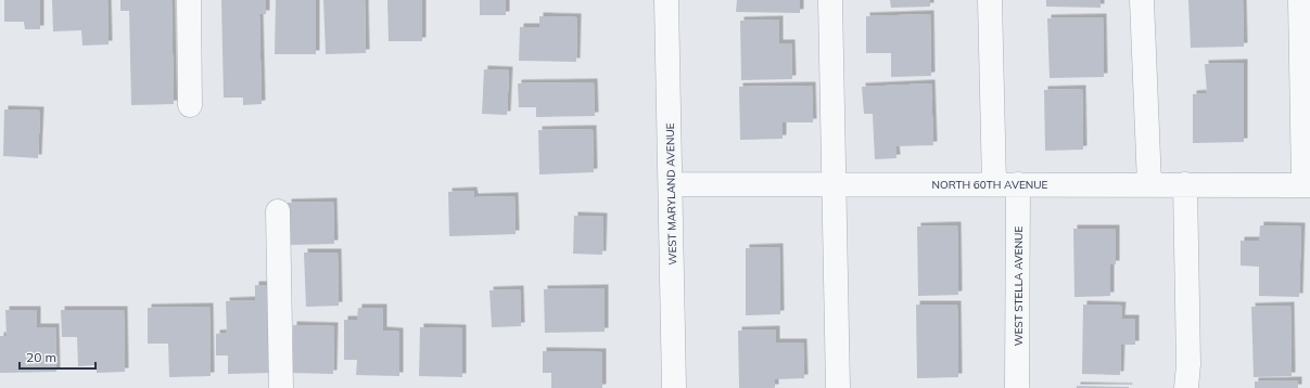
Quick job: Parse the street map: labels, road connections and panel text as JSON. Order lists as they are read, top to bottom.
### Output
{
  "streets": {
    "street": ["NORTH 60TH AVENUE", "WEST MARYLAND AVENUE", "WEST STELLA AVENUE"]
  },
  "crossings": [
    ["NORTH 60TH AVENUE", "WEST MARYLAND AVENUE"],
    ["NORTH 60TH AVENUE", "WEST STELLA AVENUE"]
  ],
  "scale_bar": "20 m"
}
